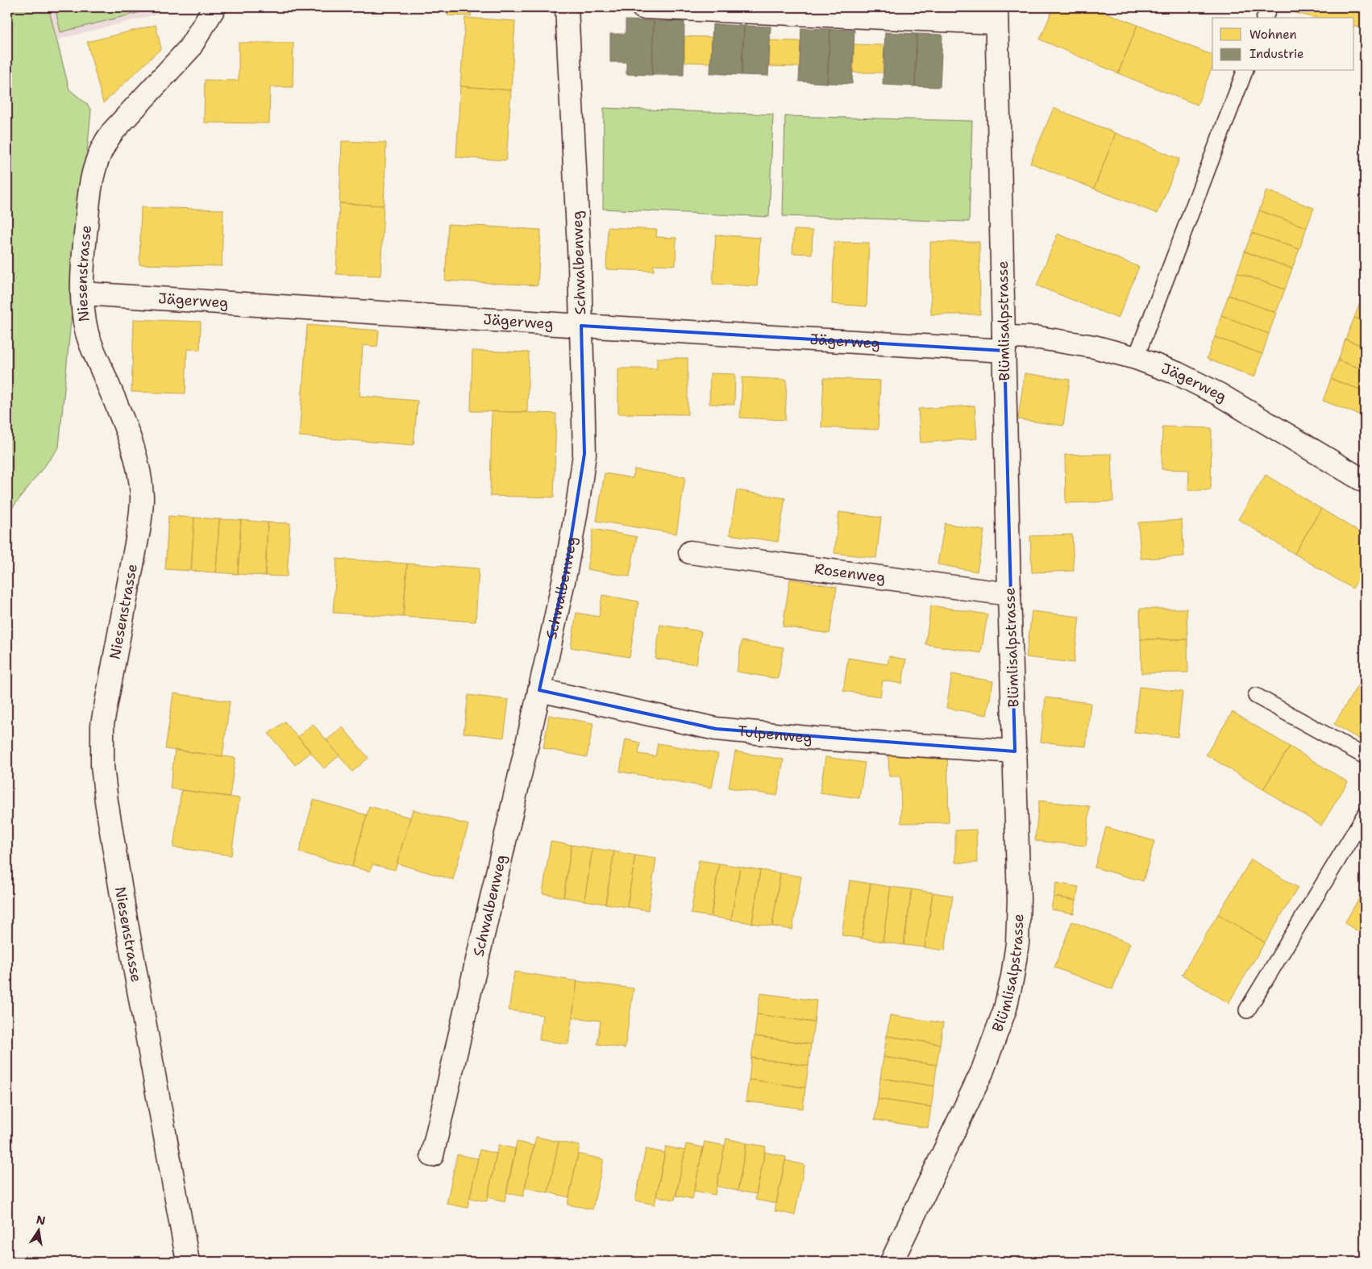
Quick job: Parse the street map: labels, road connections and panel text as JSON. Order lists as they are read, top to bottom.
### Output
{
  "streets": {
    "street": [
      "Schwalbenweg",
      "Niesenstrasse",
      "Jägerweg",
      "Blümlisalpstrasse",
      "Rosenweg",
      "Tulpenweg"
    ]
  },
  "crossings": [
    ["Schwalbenweg", "Jägerweg"],
    ["Schwalbenweg", "Tulpenweg"],
    ["Niesenstrasse", "Jägerweg"],
    ["Jägerweg", "Blümlisalpstrasse"],
    ["Blümlisalpstrasse", "Rosenweg"],
    ["Blümlisalpstrasse", "Tulpenweg"]
  ],
  "legend": ["Wohnen", "Industrie"],
  "north": "top"
}
